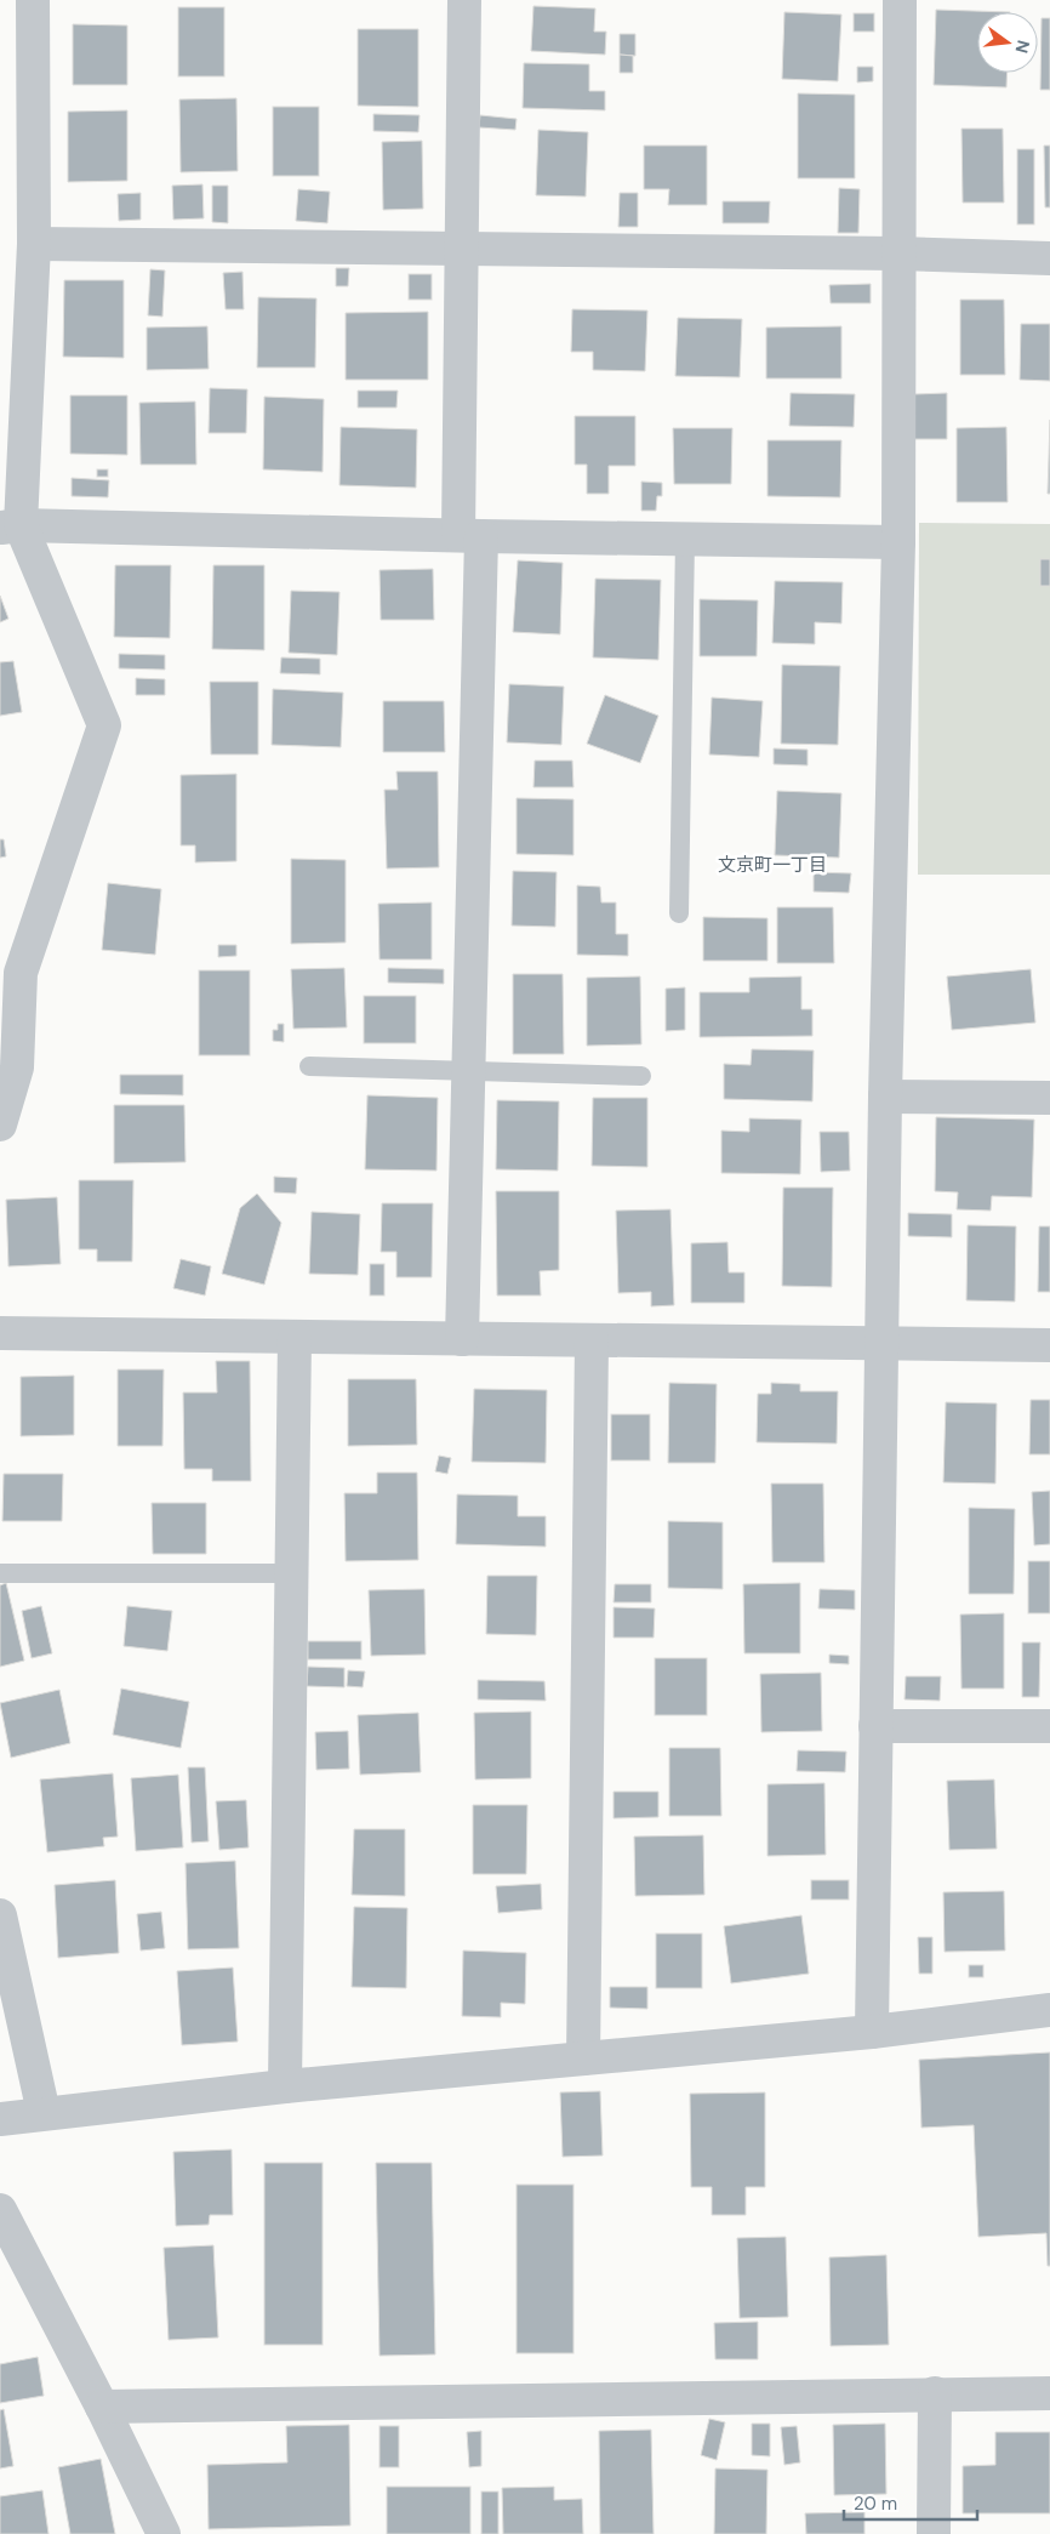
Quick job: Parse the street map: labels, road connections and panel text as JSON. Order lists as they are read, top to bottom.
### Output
{
  "districts": ["文京町一丁目"],
  "scale_bar": "20 m",
  "north": "right"
}
